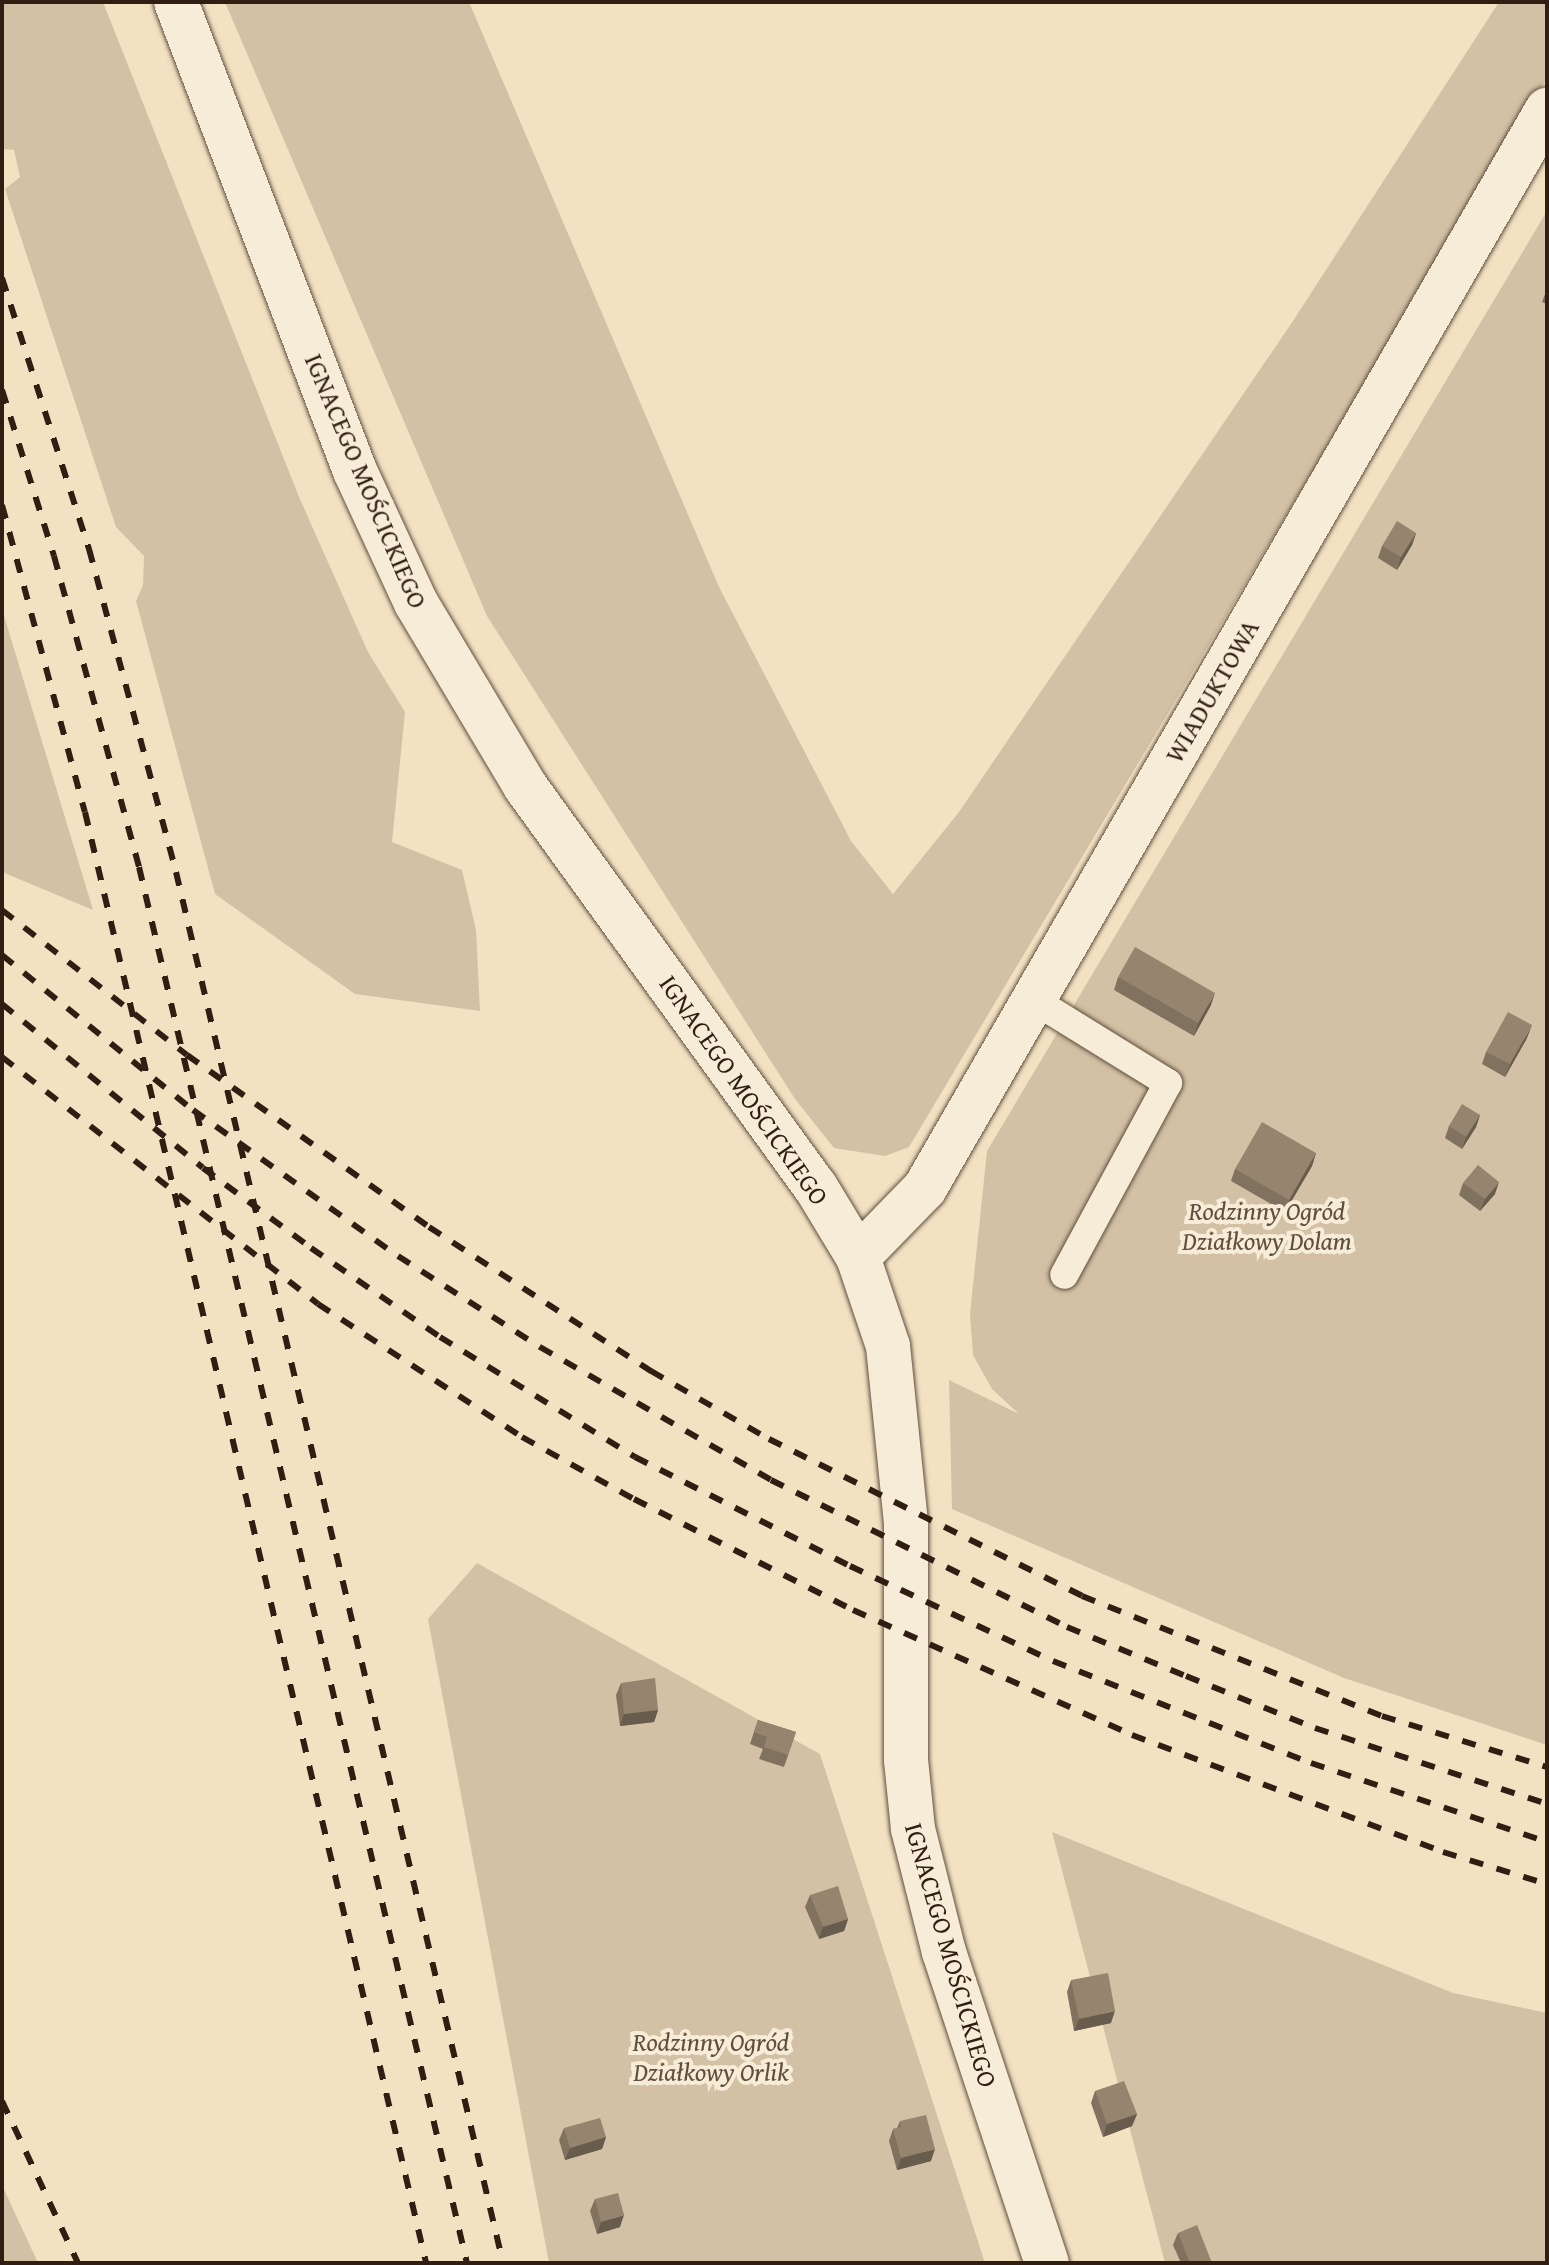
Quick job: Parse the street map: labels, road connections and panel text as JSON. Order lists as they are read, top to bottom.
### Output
{
  "streets": {
    "street": ["IGNACEGO MOŚCICKIEGO", "WIADUKTOWA"]
  },
  "crossings": [
    ["IGNACEGO MOŚCICKIEGO", "WIADUKTOWA"]
  ],
  "parks": ["Rodzinny Ogród Działkowy Dolam", "Rodzinny Ogród Działkowy Orlik"]
}
